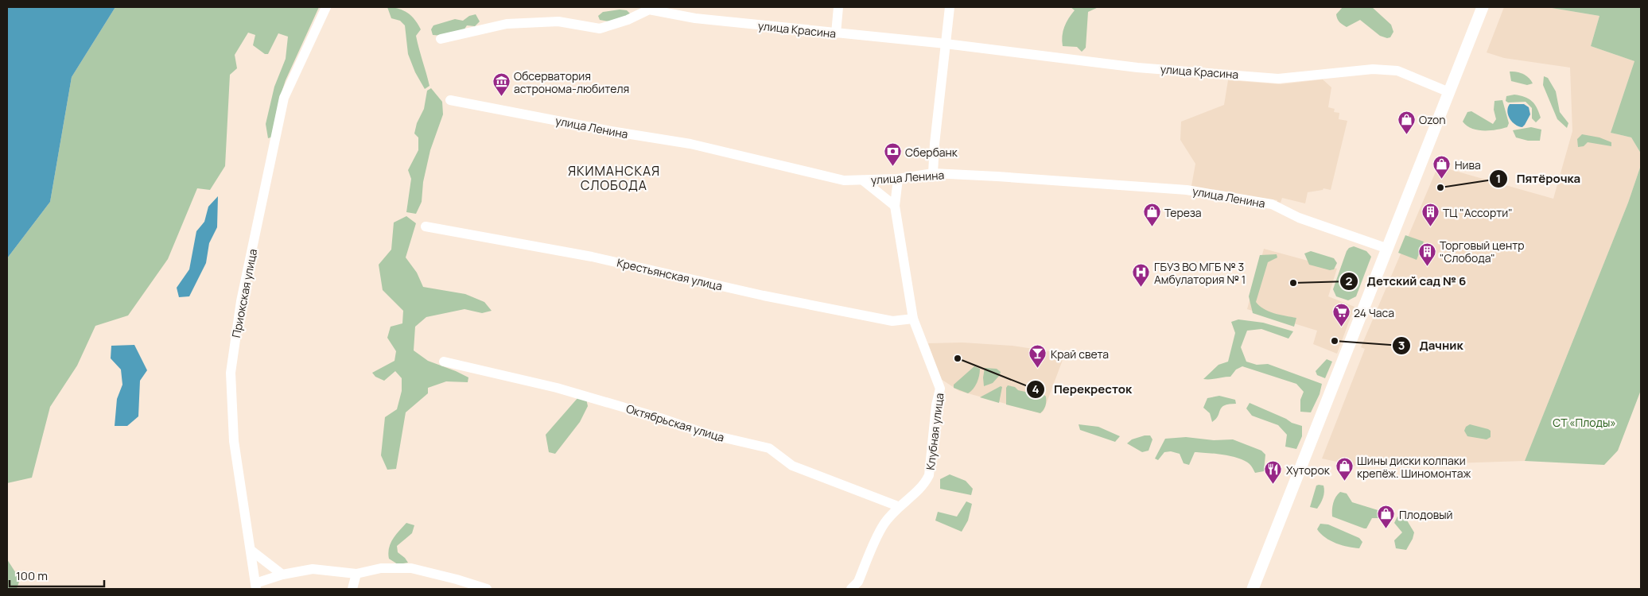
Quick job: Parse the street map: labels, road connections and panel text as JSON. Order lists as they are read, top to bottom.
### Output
{
  "streets": {
    "street": [
      "улица Красина",
      "улица Ленина",
      "Крестьянская улица",
      "Приокская улица",
      "Октябрьская улица",
      "Клубная улица"
    ]
  },
  "crossings": [
    ["улица Ленина", "Клубная улица"],
    ["Крестьянская улица", "Клубная улица"],
    ["Октябрьская улица", "Клубная улица"]
  ],
  "districts": ["ЯКИМАНСКАЯ СЛОБОДА"],
  "parks": ["СТ «Плоды»"],
  "places": {
    "museum": ["Обсерватория астронома-любителя"],
    "shop": [
      "Ozon",
      "Нива",
      "Тереза",
      "Шины диски колпаки крепёж. Шиномонтаж",
      "Плодовый"
    ],
    "bank": ["Сбербанк"],
    "other": [
      "Пятёрочка",
      "Детский сад № 6",
      "Дачник",
      "Перекресток"
    ],
    "building": ["ТЦ \"Ассорти\"", "Торговый центр \"Слобода\""],
    "hospital": ["ГБУЗ ВО МГБ № 3 Амбулатория № 1"],
    "supermarket": ["24 Часа"],
    "bar": ["Край света"],
    "restaurant": ["Хуторок"]
  },
  "scale_bar": "100 m"
}
